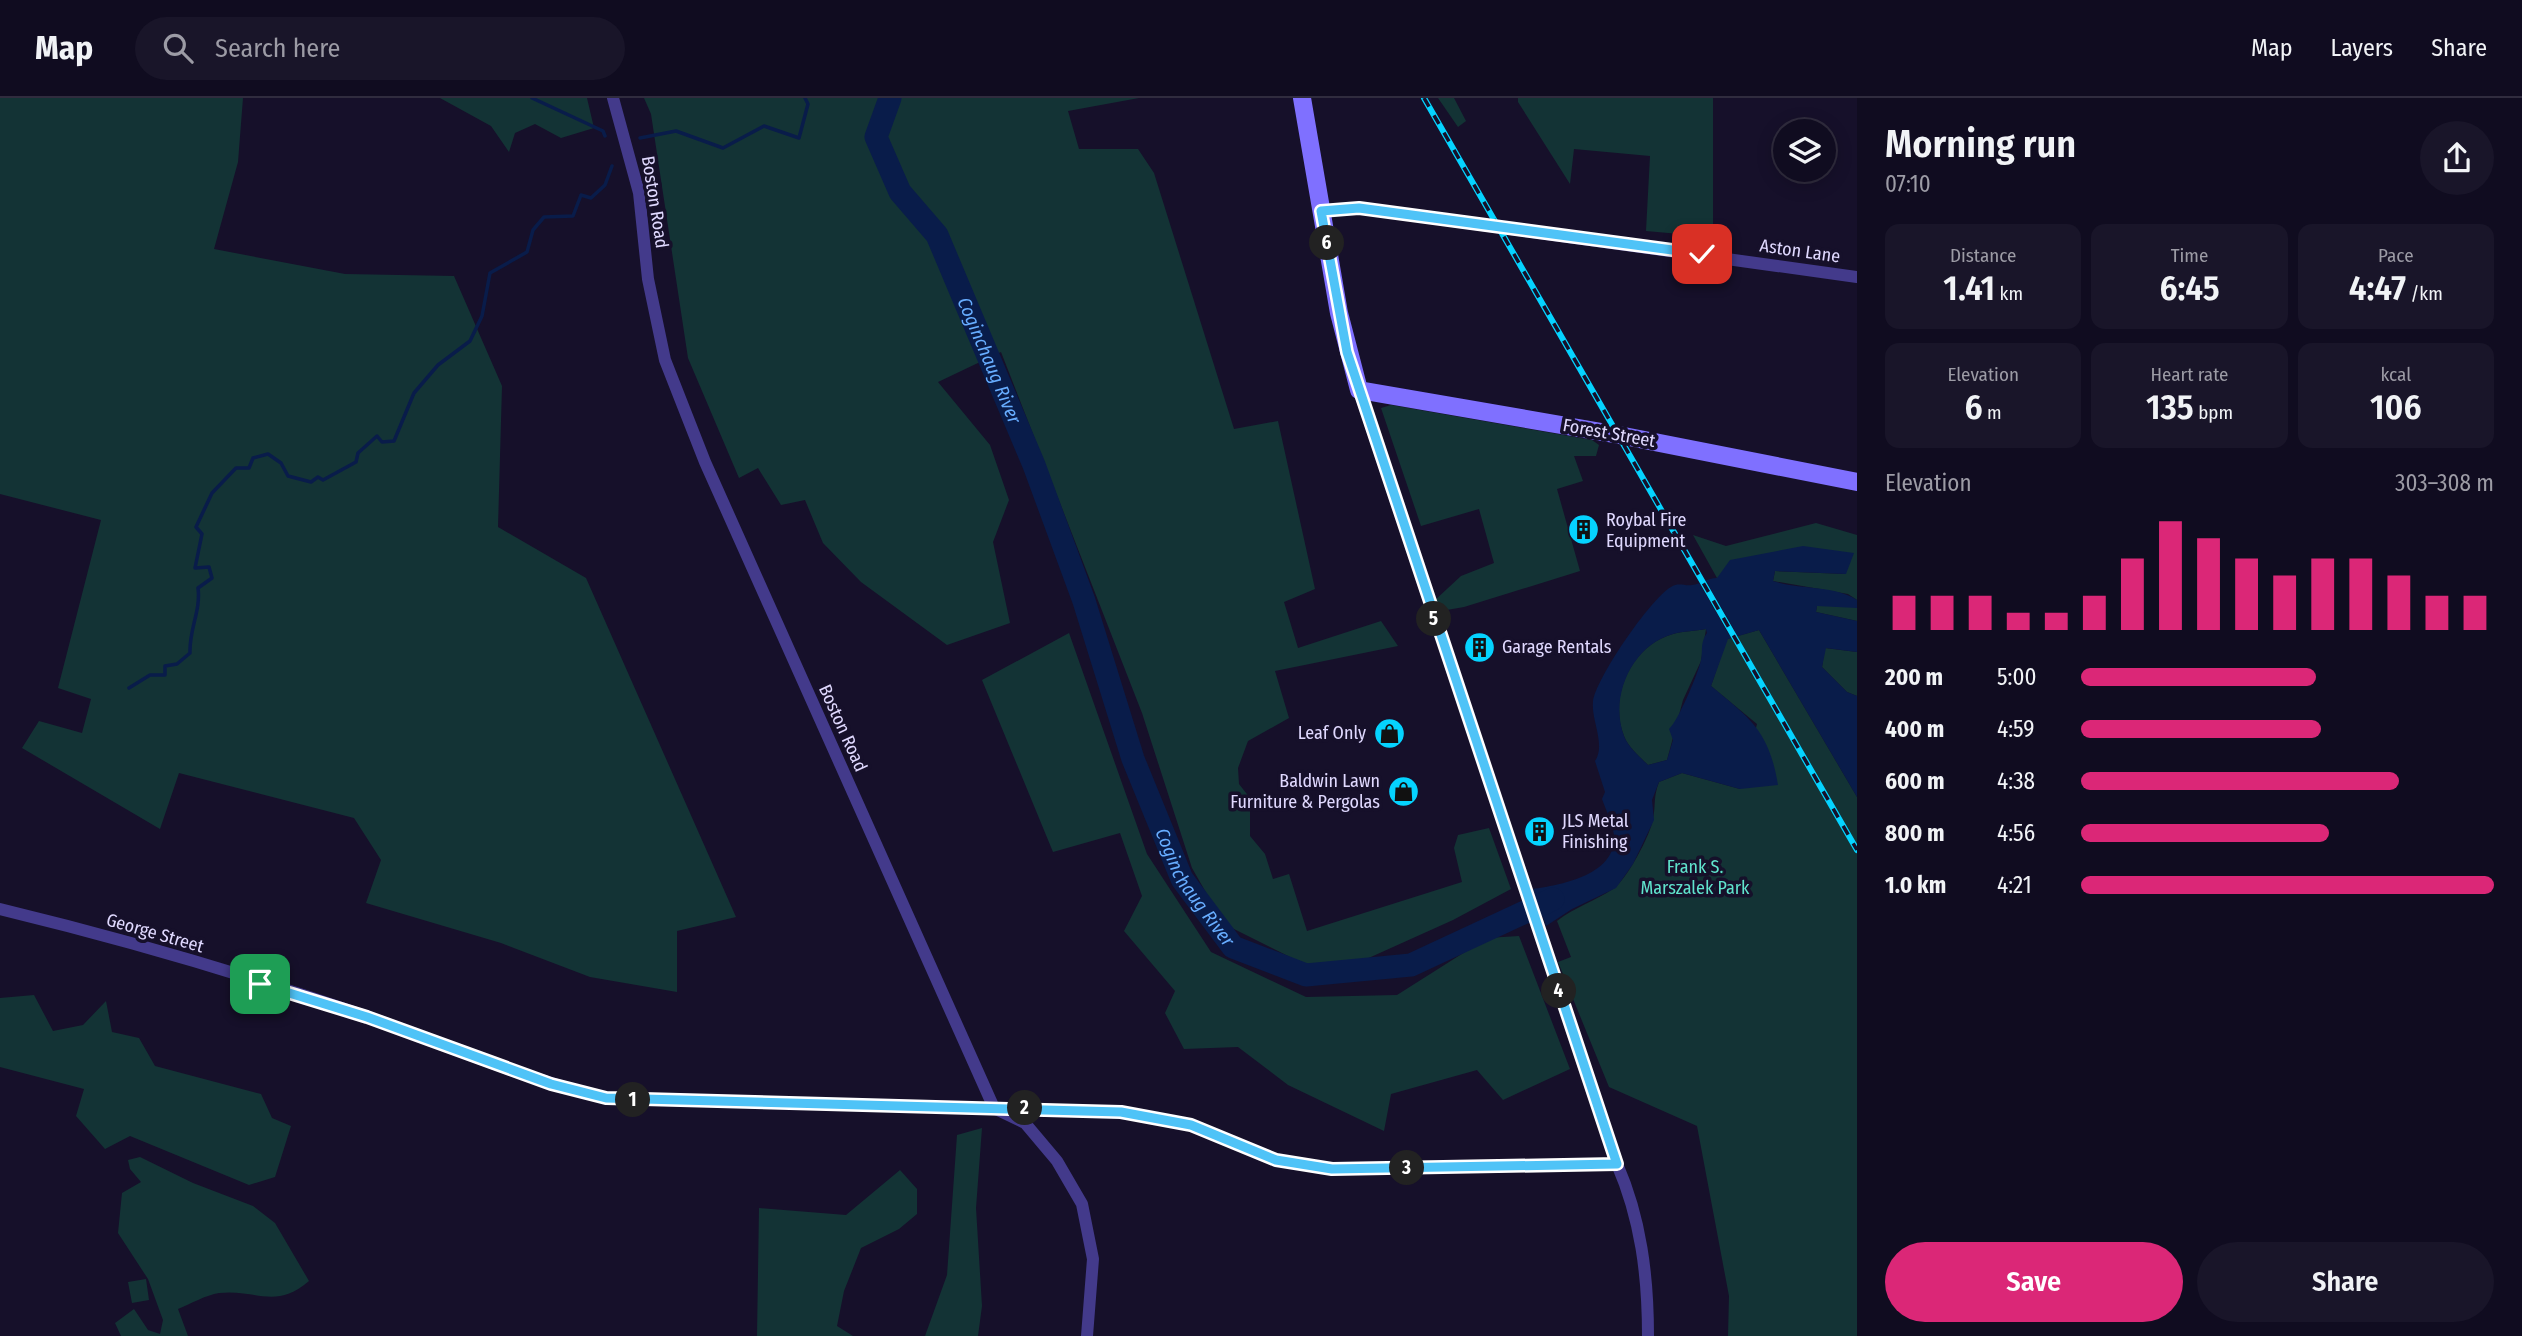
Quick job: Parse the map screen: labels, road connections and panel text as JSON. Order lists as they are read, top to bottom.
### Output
{
  "streets": {
    "main road": ["Forest Street"],
    "street": ["Boston Road", "Aston Lane", "George Street"]
  },
  "crossings": [
    ["Boston Road", "George Street"]
  ],
  "water": ["Coginchaug River"],
  "parks": ["Frank S. Marszalek Park"],
  "places": {
    "building": ["Roybal Fire Equipment", "Garage Rentals", "JLS Metal Finishing"],
    "shop": ["Leaf Only", "Baldwin Lawn Furniture & Pergolas"]
  },
  "page": {
    "header": "Map",
    "search": "Search here",
    "nav": ["Map", "Layers", "Share"],
    "heading": ["Morning run", "07:10"],
    "stats": [
      ["Distance", "1.41 km"],
      ["Time", "6:45"],
      ["Pace", "4:47 /km"],
      ["Elevation", "6 m"],
      ["Heart rate", "135 bpm"],
      ["kcal", "106"]
    ],
    "pins": [
      "6",
      "5",
      "4",
      "1",
      "2",
      "3"
    ],
    "chart": ["Elevation", "303–308 m"],
    "list": [
      {
        "name": "200 m",
        "note": "5:00"
      },
      {
        "name": "400 m",
        "note": "4:59"
      },
      {
        "name": "600 m",
        "note": "4:38"
      },
      {
        "name": "800 m",
        "note": "4:56"
      },
      {
        "name": "1.0 km",
        "note": "4:21"
      }
    ],
    "buttons": ["Save", "Share"]
  }
}
